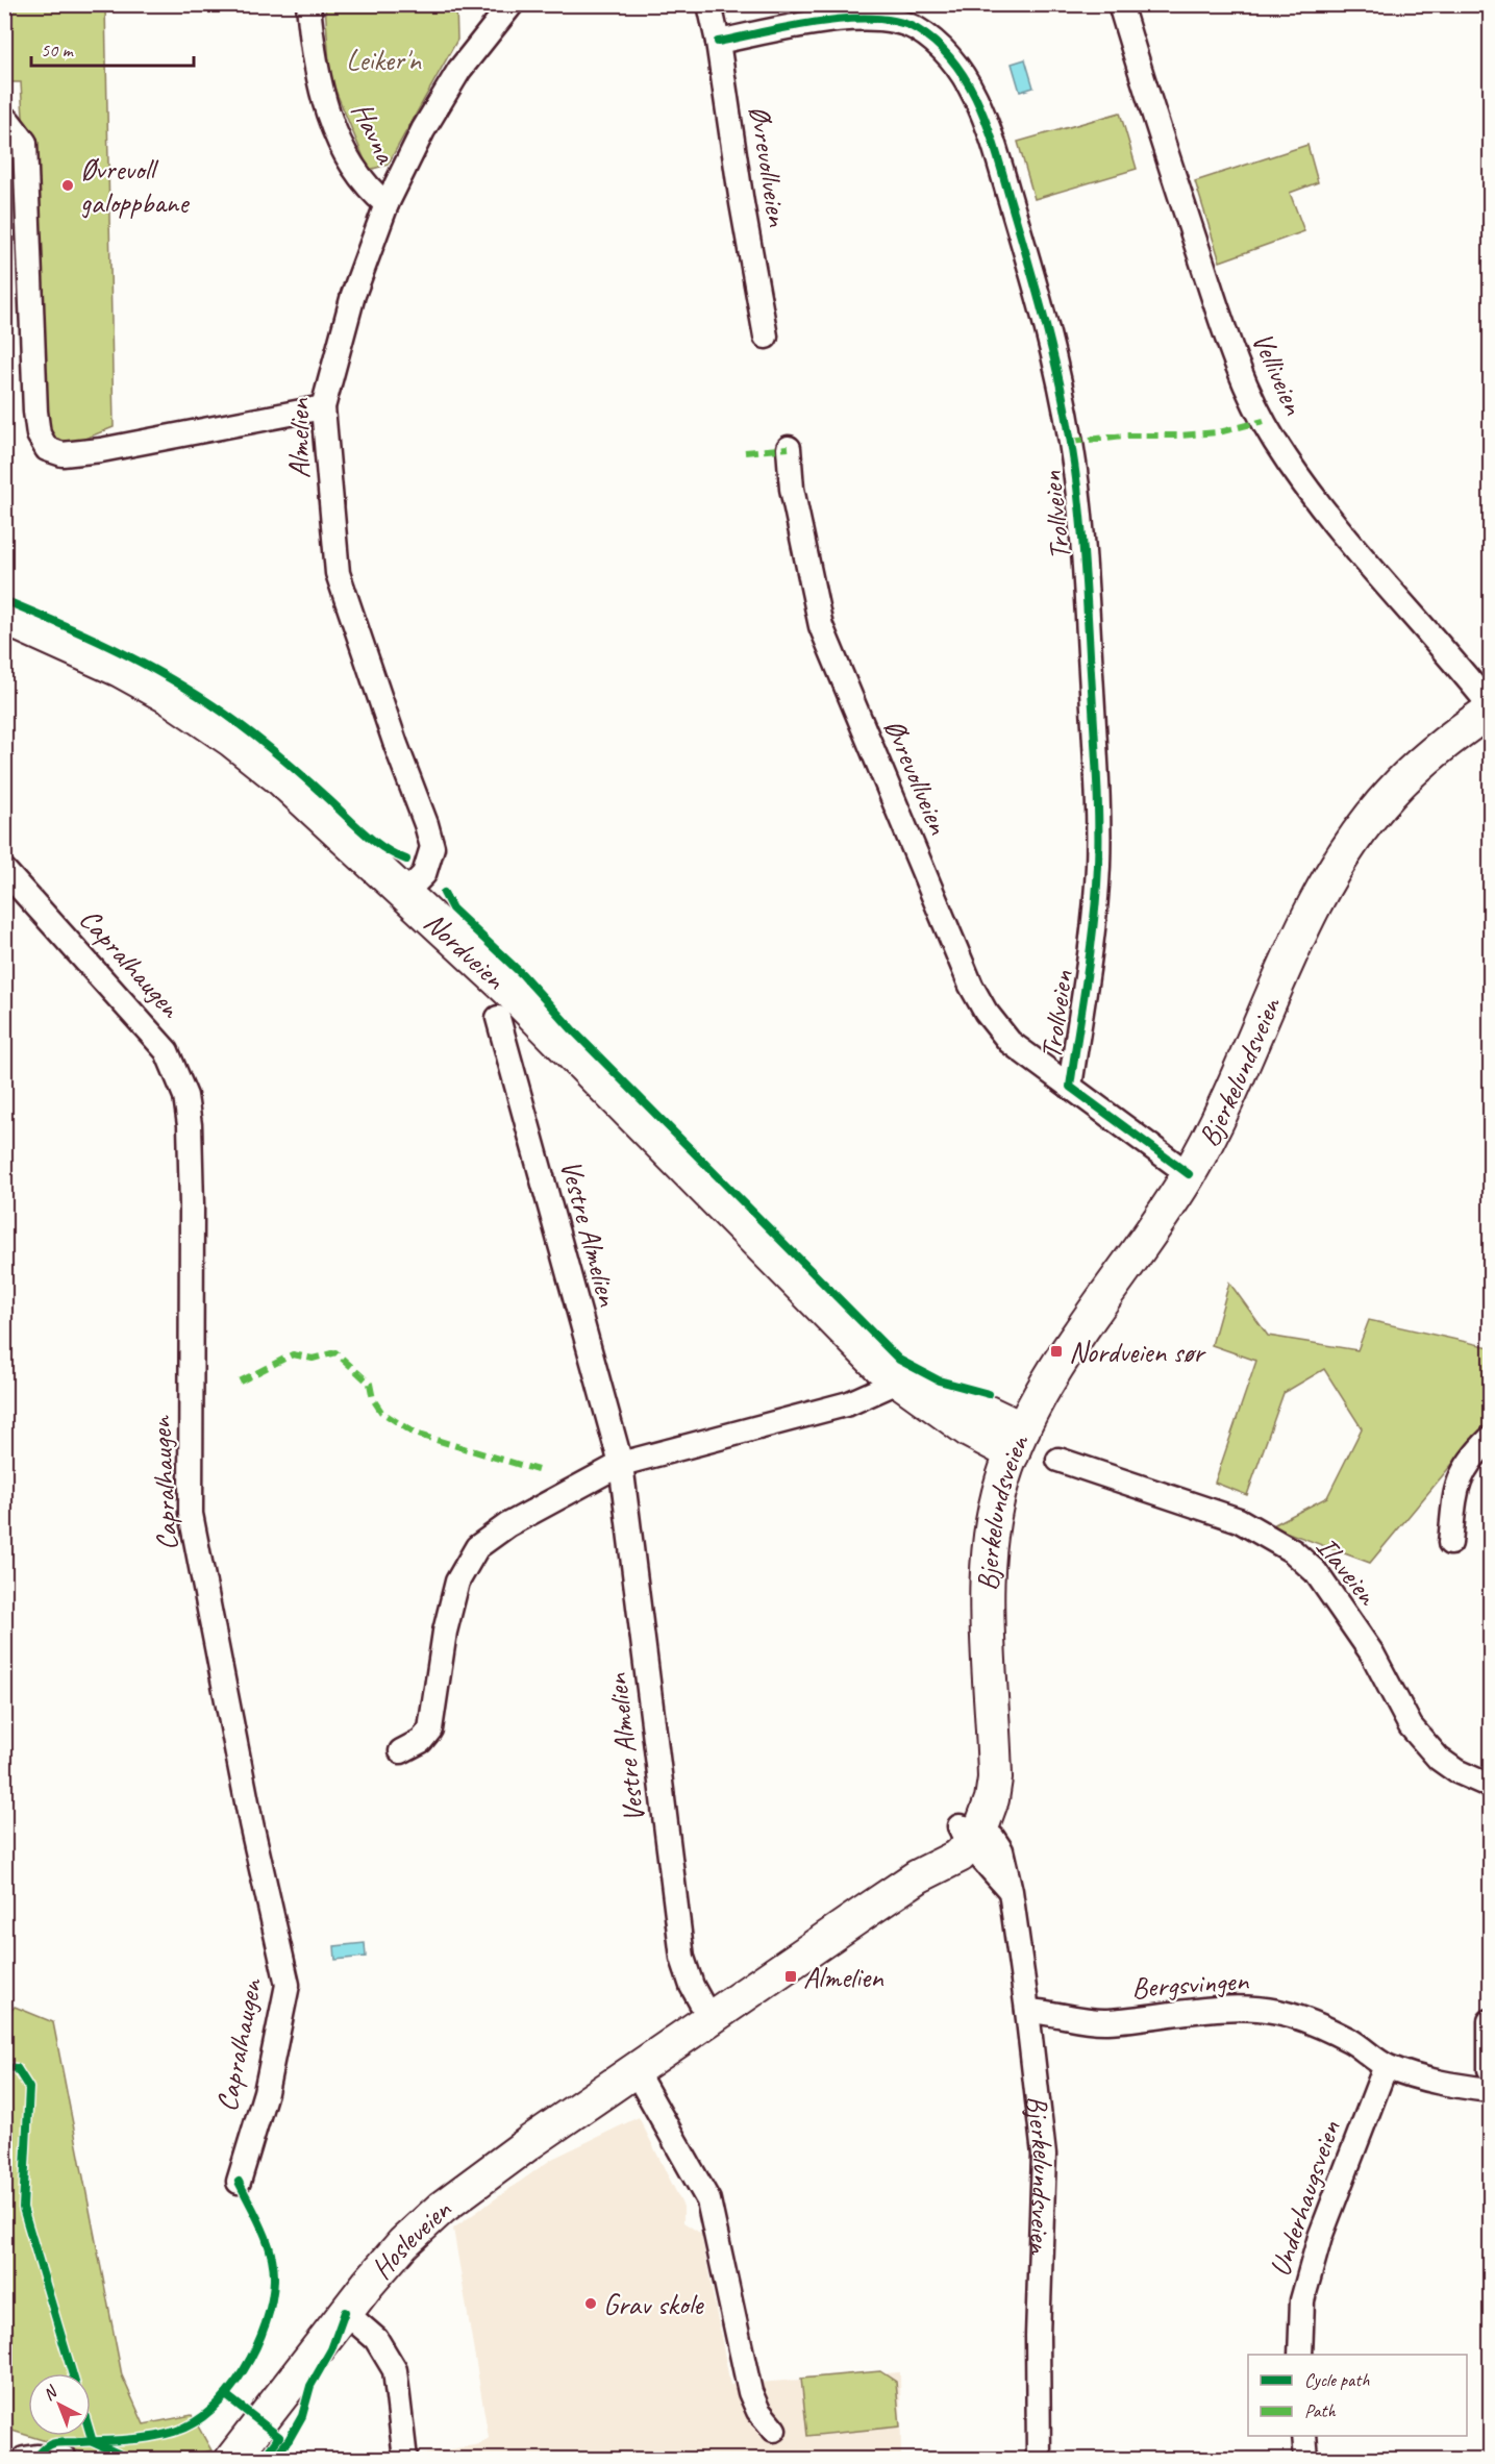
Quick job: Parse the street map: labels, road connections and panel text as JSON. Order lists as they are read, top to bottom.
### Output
{
  "streets": {
    "main road": ["Nordveien", "Bjerkelundsveien", "Hosleveien"],
    "street": [
      "Havna",
      "Øvrevollveien",
      "Velliveien",
      "Almelien",
      "Trollveien",
      "Capralhaugen",
      "Vestre Almelien",
      "Ilaveien",
      "Bergsvingen",
      "Underhaugsveien"
    ]
  },
  "crossings": [
    ["Havna", "Almelien"],
    ["Øvrevollveien", "Trollveien"],
    ["Almelien", "Nordveien"],
    ["Trollveien", "Bjerkelundsveien"],
    ["Nordveien", "Bjerkelundsveien"],
    ["Bjerkelundsveien", "Bergsvingen"],
    ["Bjerkelundsveien", "Hosleveien"],
    ["Vestre Almelien", "Hosleveien"],
    ["Bergsvingen", "Underhaugsveien"]
  ],
  "parks": ["Leiker'n"],
  "places": {
    "other": ["Øvrevoll galoppbane", "Grav skole"],
    "transit": ["Nordveien sør", "Almelien"]
  },
  "legend": ["Cycle path", "Path"],
  "scale_bar": "50 m",
  "north": "top left"
}
